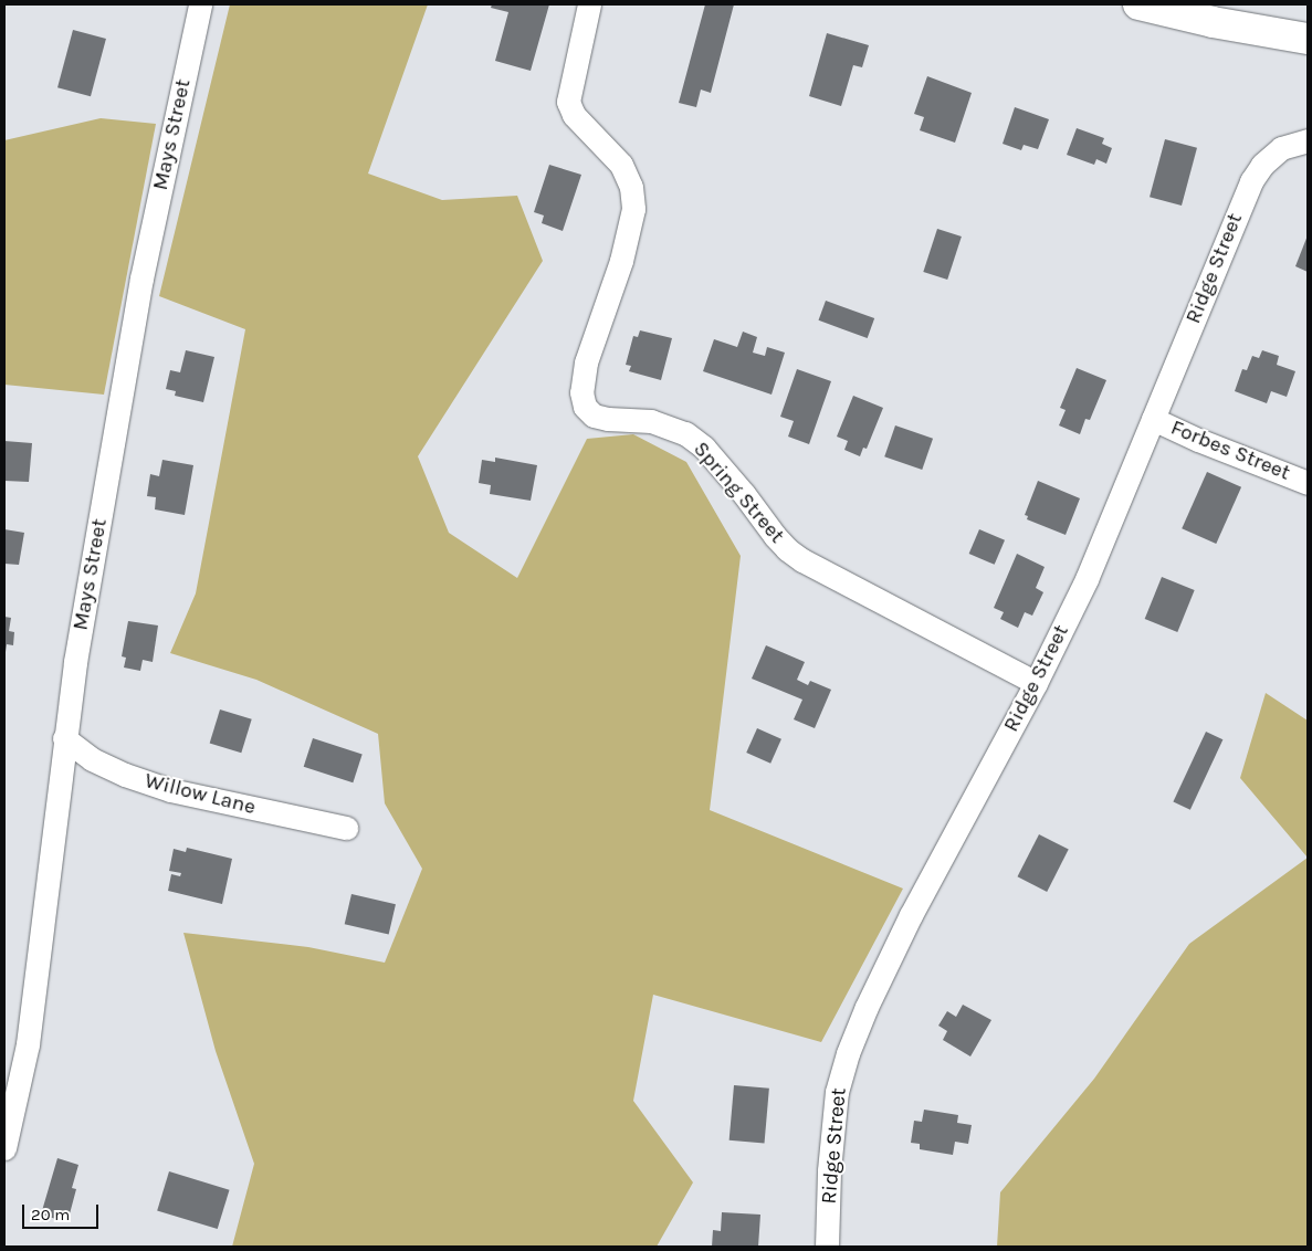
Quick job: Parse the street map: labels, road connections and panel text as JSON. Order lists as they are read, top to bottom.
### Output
{
  "streets": {
    "street": [
      "Mays Street",
      "Ridge Street",
      "Forbes Street",
      "Spring Street",
      "Willow Lane"
    ]
  },
  "crossings": [
    ["Mays Street", "Willow Lane"],
    ["Ridge Street", "Forbes Street"],
    ["Ridge Street", "Spring Street"]
  ],
  "scale_bar": "20 m"
}
